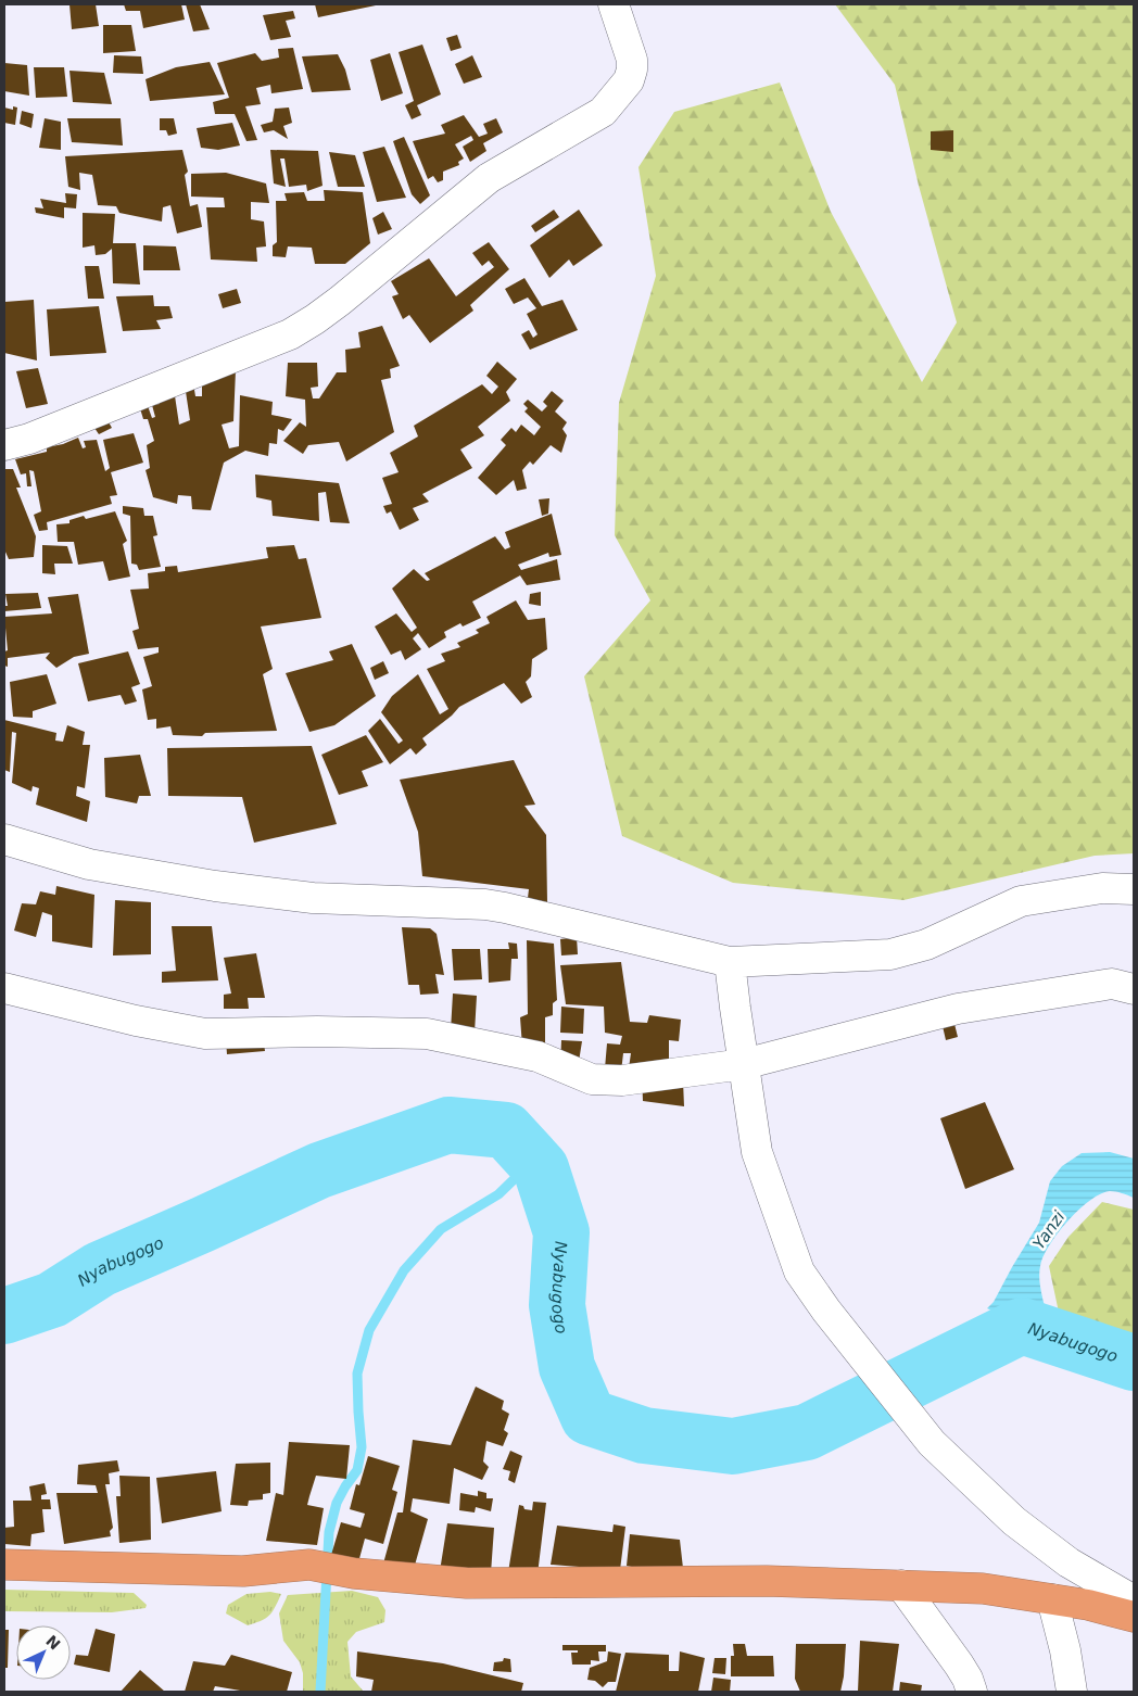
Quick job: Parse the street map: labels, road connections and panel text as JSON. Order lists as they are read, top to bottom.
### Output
{
  "water": ["Yanzi", "Nyabugogo"],
  "north": "top right"
}
